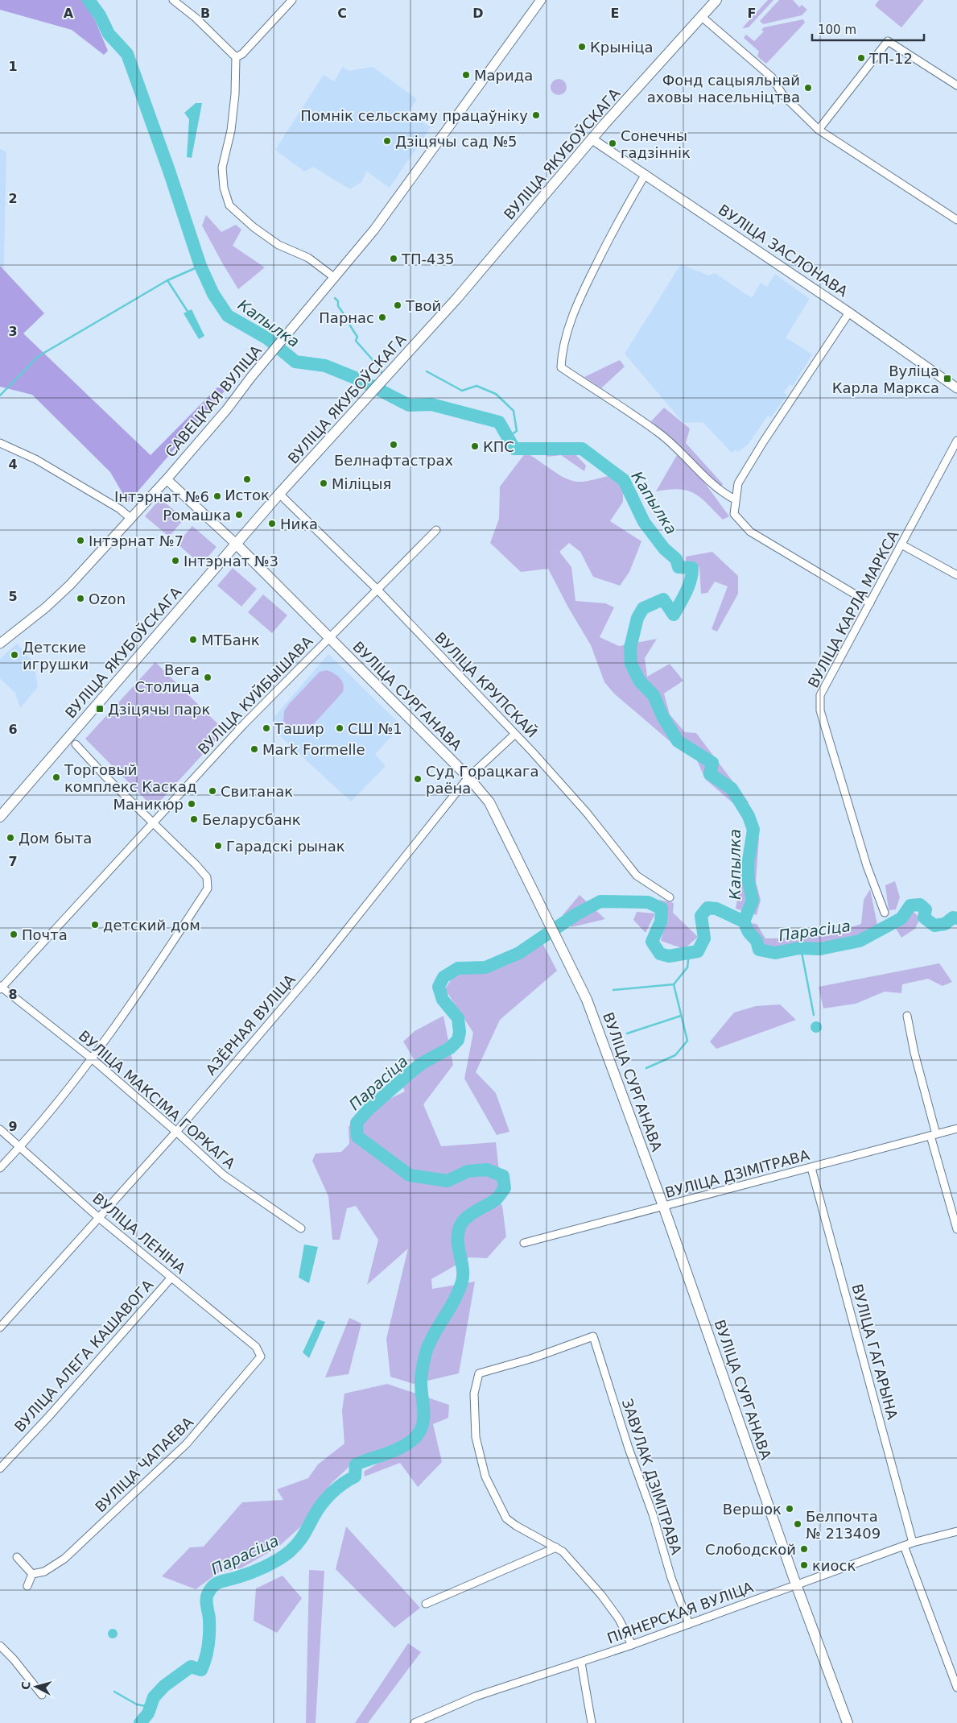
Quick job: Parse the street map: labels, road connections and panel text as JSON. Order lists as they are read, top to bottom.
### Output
{
  "streets": {
    "main road": [
      "ВУЛІЦА ЯКУБОЎСКАГА",
      "ВУЛІЦА ЗАСЛОНАВА",
      "САВЕЦКАЯ ВУЛІЦА",
      "ВУЛІЦА СУРГАНАВА"
    ],
    "street": [
      "ВУЛІЦА КАРЛА МАРКСА",
      "ВУЛІЦА КРУПСКАЙ",
      "ВУЛІЦА КУЙБЫШАВА",
      "АЗЁРНАЯ ВУЛІЦА",
      "ВУЛІЦА МАКСІМА ГОРКАГА",
      "ВУЛІЦА ДЗІМІТРАВА",
      "ВУЛІЦА ЛЕНІНА",
      "ВУЛІЦА ГАГАРЫНА",
      "ВУЛІЦА АЛЕГА КАШАВОГА",
      "ВУЛІЦА ЧАПАЕВА",
      "ЗАВУЛАК ДЗІМІТРАВА",
      "ПІЯНЕРСКАЯ ВУЛІЦА"
    ]
  },
  "crossings": [
    ["ВУЛІЦА ЯКУБОЎСКАГА", "ВУЛІЦА ЗАСЛОНАВА"],
    ["ВУЛІЦА ЯКУБОЎСКАГА", "ВУЛІЦА КРУПСКАЙ"],
    ["ВУЛІЦА ЯКУБОЎСКАГА", "ВУЛІЦА СУРГАНАВА"],
    ["ВУЛІЦА КРУПСКАЙ", "ВУЛІЦА КУЙБЫШАВА"],
    ["ВУЛІЦА КРУПСКАЙ", "АЗЁРНАЯ ВУЛІЦА"],
    ["ВУЛІЦА КУЙБЫШАВА", "ВУЛІЦА СУРГАНАВА"],
    ["ВУЛІЦА КУЙБЫШАВА", "ВУЛІЦА МАКСІМА ГОРКАГА"],
    ["ВУЛІЦА СУРГАНАВА", "АЗЁРНАЯ ВУЛІЦА"],
    ["ВУЛІЦА СУРГАНАВА", "ВУЛІЦА ДЗІМІТРАВА"],
    ["ВУЛІЦА СУРГАНАВА", "ПІЯНЕРСКАЯ ВУЛІЦА"],
    ["АЗЁРНАЯ ВУЛІЦА", "ВУЛІЦА МАКСІМА ГОРКАГА"],
    ["АЗЁРНАЯ ВУЛІЦА", "ВУЛІЦА ЛЕНІНА"],
    ["ВУЛІЦА ДЗІМІТРАВА", "ВУЛІЦА ГАГАРЫНА"],
    ["ВУЛІЦА ЛЕНІНА", "ВУЛІЦА АЛЕГА КАШАВОГА"],
    ["ВУЛІЦА ЛЕНІНА", "ВУЛІЦА ЧАПАЕВА"],
    ["ВУЛІЦА ГАГАРЫНА", "ПІЯНЕРСКАЯ ВУЛІЦА"],
    ["ЗАВУЛАК ДЗІМІТРАВА", "ПІЯНЕРСКАЯ ВУЛІЦА"]
  ],
  "water": ["Капылка", "Парасіца"],
  "places": {
    "other": [
      "Крыніца",
      "ТП-12",
      "Марида",
      "Фонд сацыяльнай аховы насельніцтва",
      "Помнік сельскаму працаўніку",
      "Дзіцячы сад №5",
      "Сонечны гадзіннік",
      "ТП-435",
      "Твой",
      "Парнас",
      "Белнафтастрах",
      "КПС",
      "Исток",
      "Міліцыя",
      "Інтэрнат №6",
      "Ромашка",
      "Ника",
      "Інтэрнат №7",
      "Інтэрнат №3",
      "Ozon",
      "МТБанк",
      "Детские игрушки",
      "Вега Столица",
      "Ташир",
      "СШ №1",
      "Mark Formelle",
      "Торговый комплекс Каскад",
      "Суд Горацкага раёна",
      "Свитанак",
      "Маникюр",
      "Беларусбанк",
      "Дом быта",
      "Гарадскі рынак",
      "детский дом",
      "Почта",
      "Вершок",
      "Белпочта № 213409",
      "Слободской",
      "киоск"
    ],
    "transit": ["Вуліца Карла Маркса", "Дзіцячы парк"]
  },
  "scale_bar": "100 m",
  "north": "left",
  "grid": {
    "columns": [
      "A",
      "B",
      "C",
      "D",
      "E",
      "F"
    ],
    "rows": [
      "1",
      "2",
      "3",
      "4",
      "5",
      "6",
      "7",
      "8",
      "9"
    ]
  }
}
